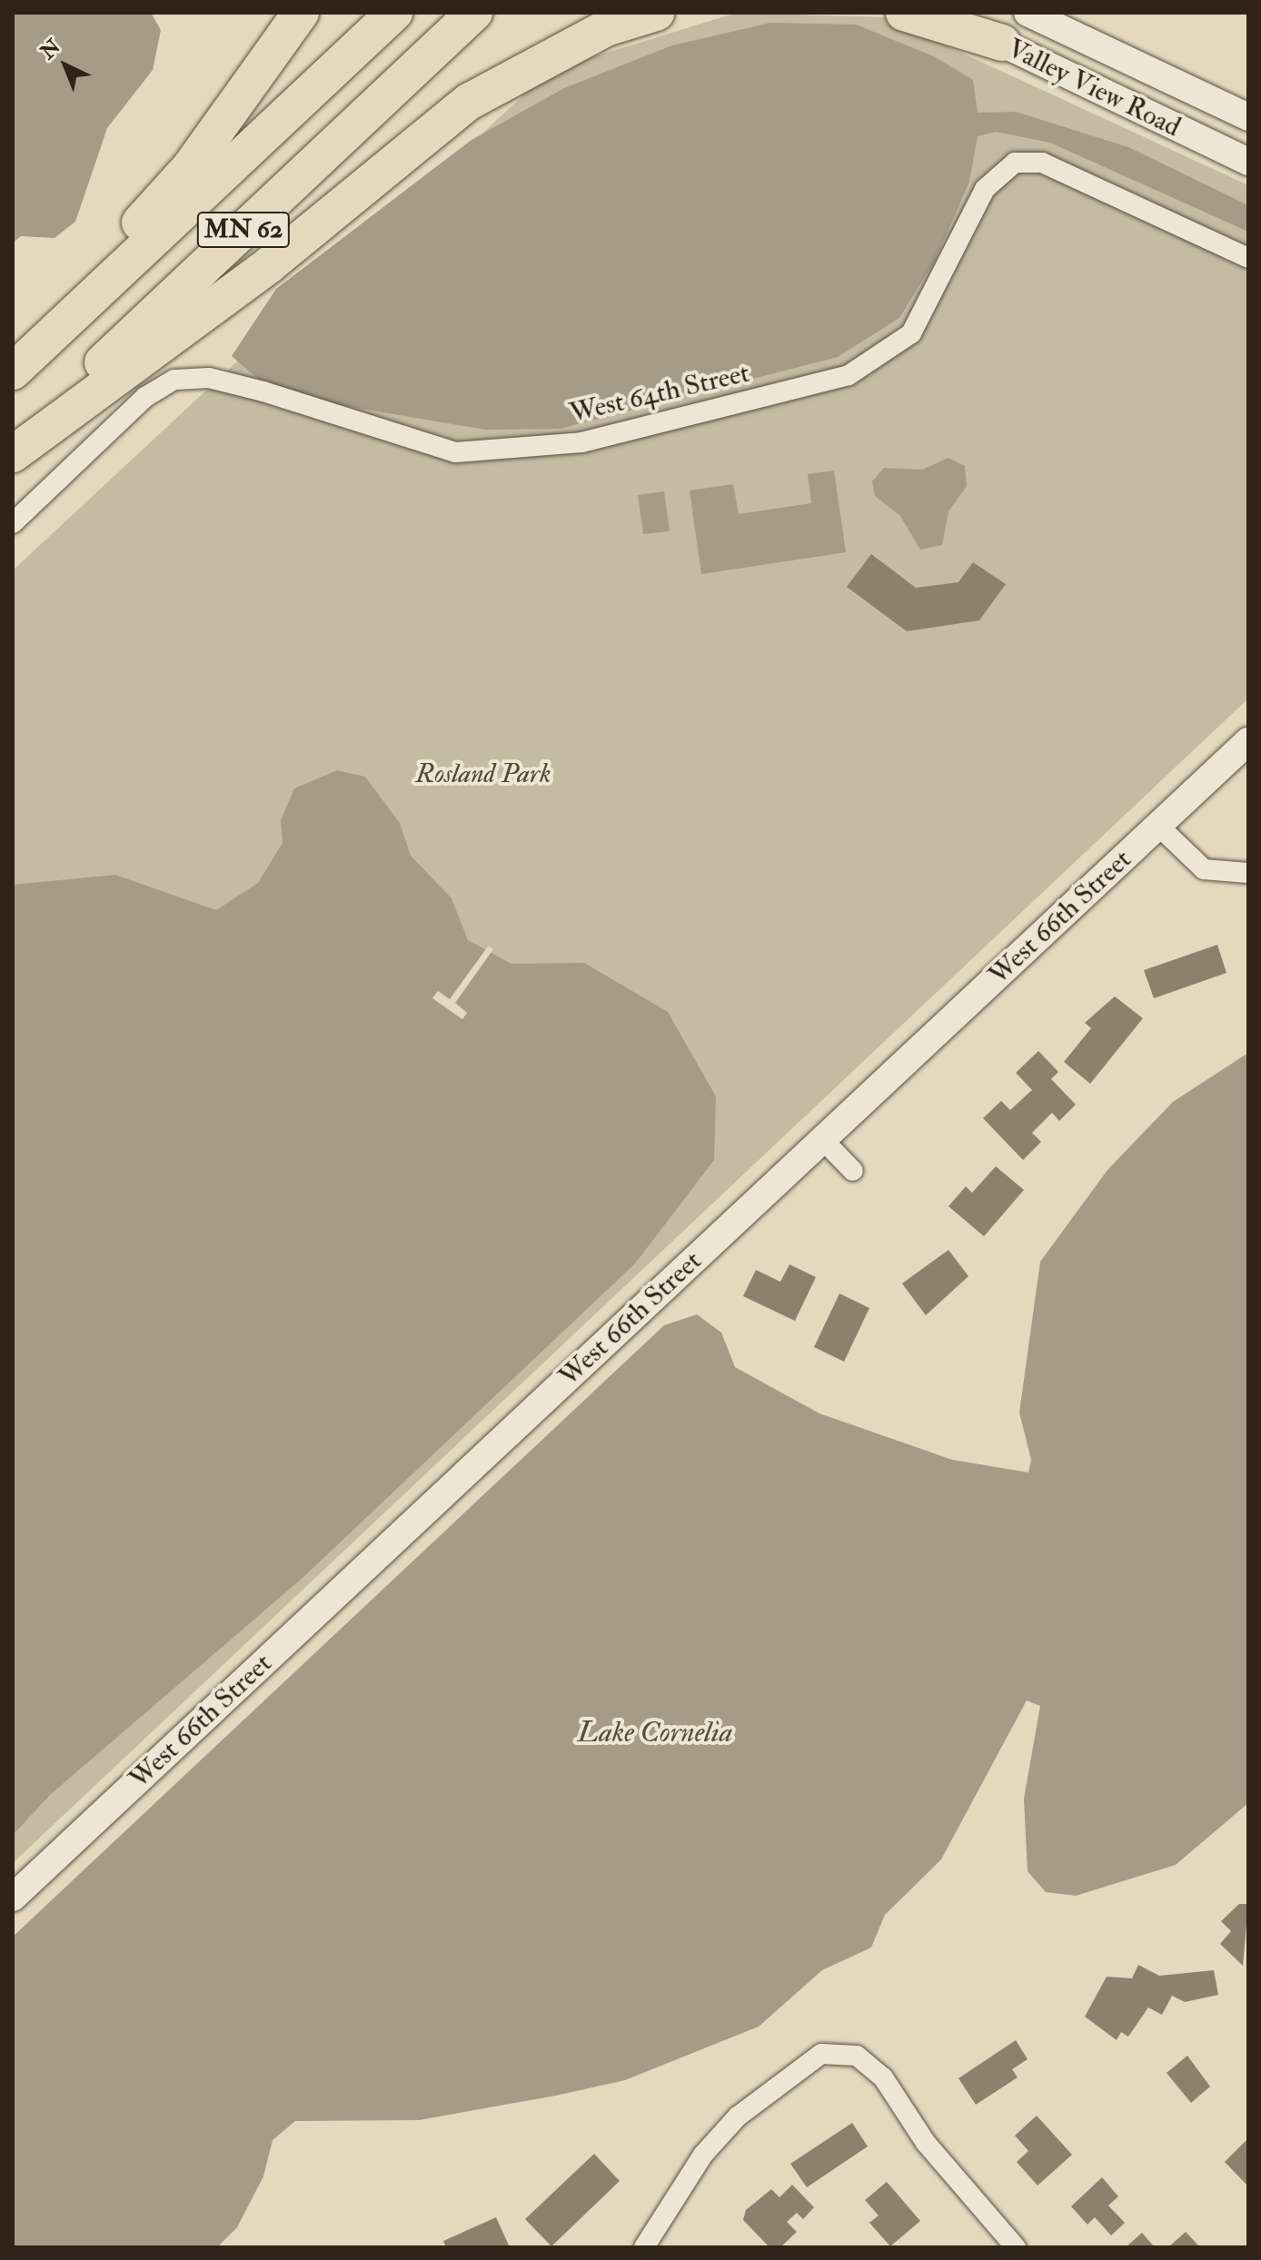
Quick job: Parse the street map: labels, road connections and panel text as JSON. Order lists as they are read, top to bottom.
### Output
{
  "streets": {
    "highway": ["MN 62"],
    "street": ["Valley View Road", "West 64th Street", "West 66th Street"]
  },
  "water": ["Lake Cornelia"],
  "parks": ["Rosland Park"],
  "north": "top left"
}
